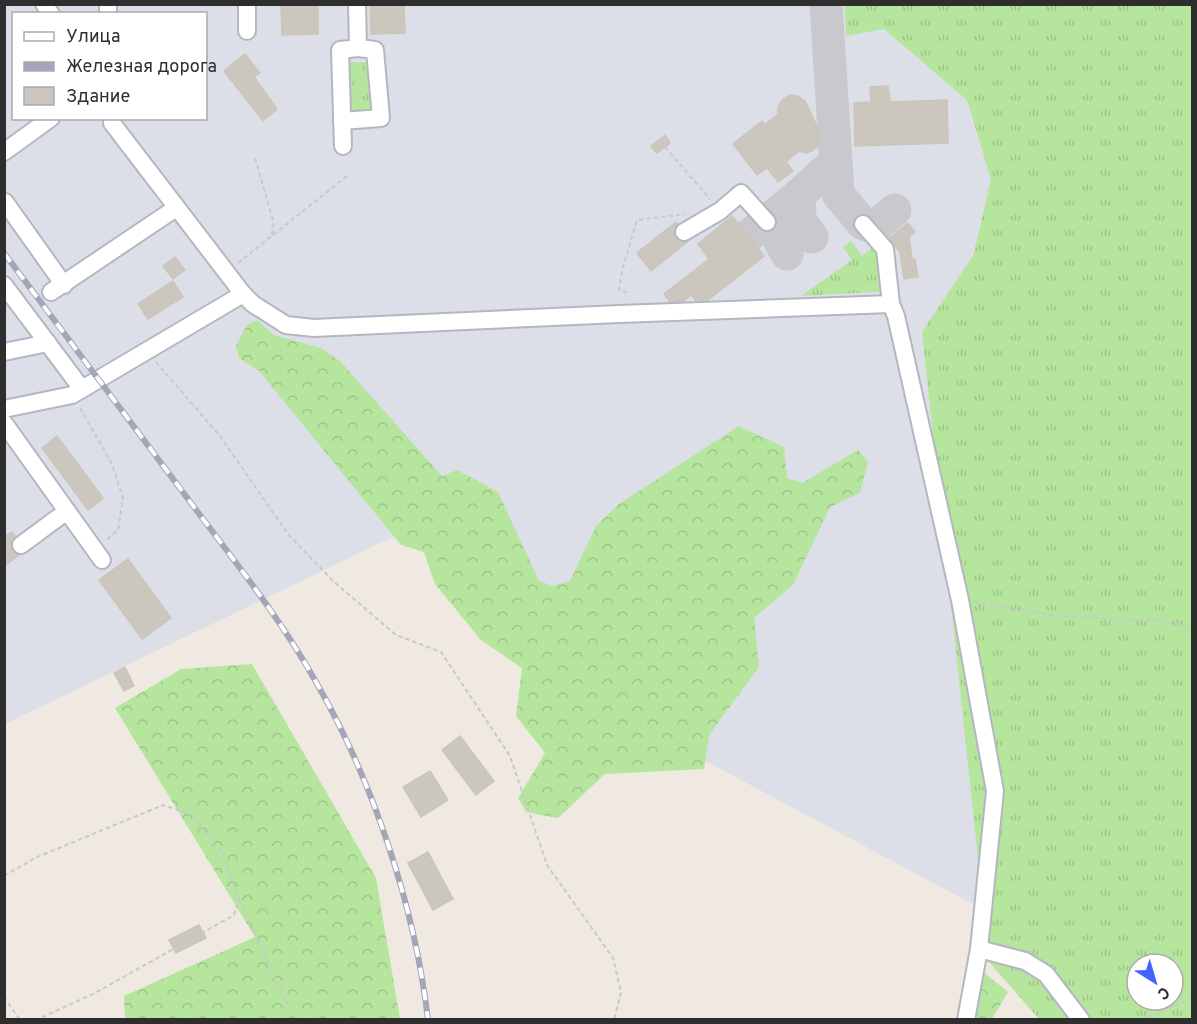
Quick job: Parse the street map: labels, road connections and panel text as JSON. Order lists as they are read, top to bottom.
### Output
{
  "legend": ["Улица", "Железная дорога", "Здание"],
  "north": "bottom right"
}
